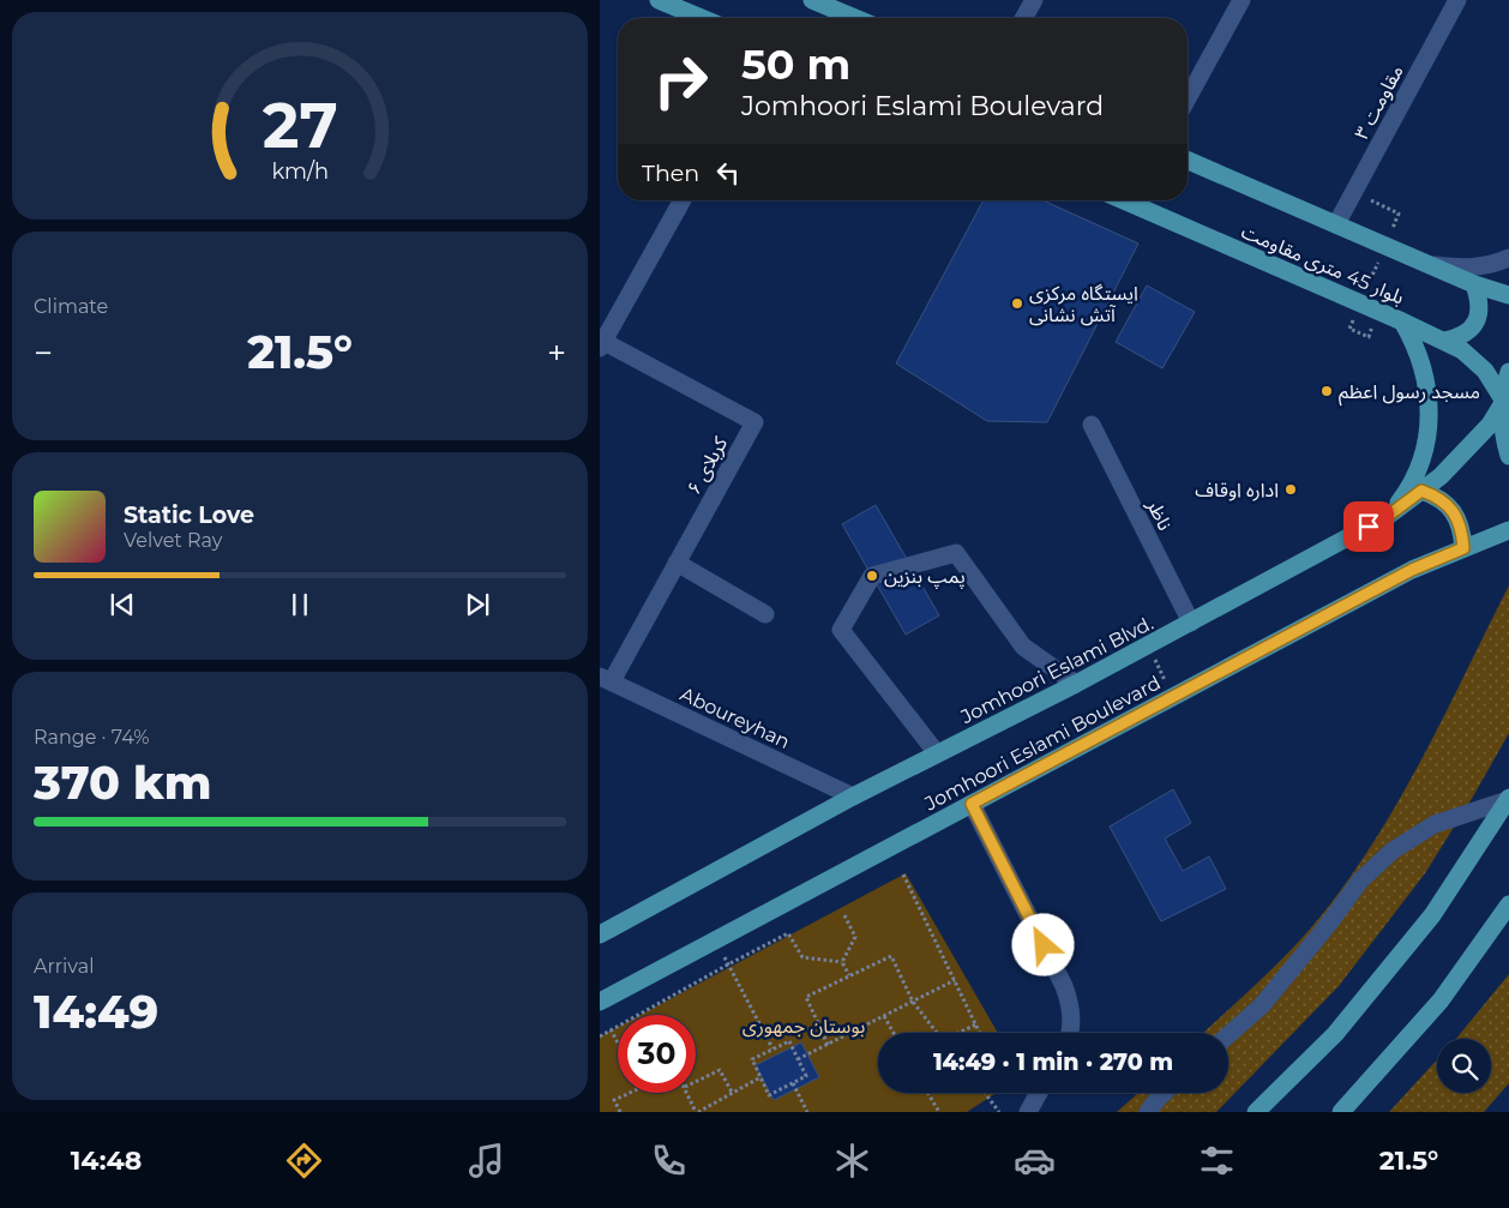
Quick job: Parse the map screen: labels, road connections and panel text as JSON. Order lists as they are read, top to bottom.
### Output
{
  "streets": {
    "main road": ["بلوار 45 متری مقاومت", "Jomhoori Eslami Blvd.", "Jomhoori Eslami Boulevard"],
    "street": [
      "مقاومت ۳",
      "کربلای ۶",
      "ناظر",
      "Aboureyhan"
    ]
  },
  "crossings": [
    ["بلوار 45 متری مقاومت", "Jomhoori Eslami Blvd."],
    ["کربلای ۶", "Aboureyhan"],
    ["ناظر", "Jomhoori Eslami Blvd."],
    ["Jomhoori Eslami Blvd.", "Aboureyhan"]
  ],
  "parks": ["بوستان جمهوری"],
  "places": [
    "ایستگاه مرکزی آتش نشانی",
    "مسجد رسول اعظم",
    "اداره اوقاف",
    "پمپ بنزین"
  ],
  "page": {
    "turn": ["50 m", "Jomhoori Eslami Boulevard"],
    "then": "Then",
    "tile": [
      "Climate",
      ["Range · 74%", "370 km"],
      ["Arrival", "14:49"]
    ],
    "heat": ["−", "21.5°", "+"],
    "song": ["Static Love", "Velvet Ray"],
    "limit": "30",
    "trip": "14:49 · 1 min · 270 m",
    "tabs": ["14:48", "21.5°"],
    "gauge": ["27", "km/h"]
  }
}
